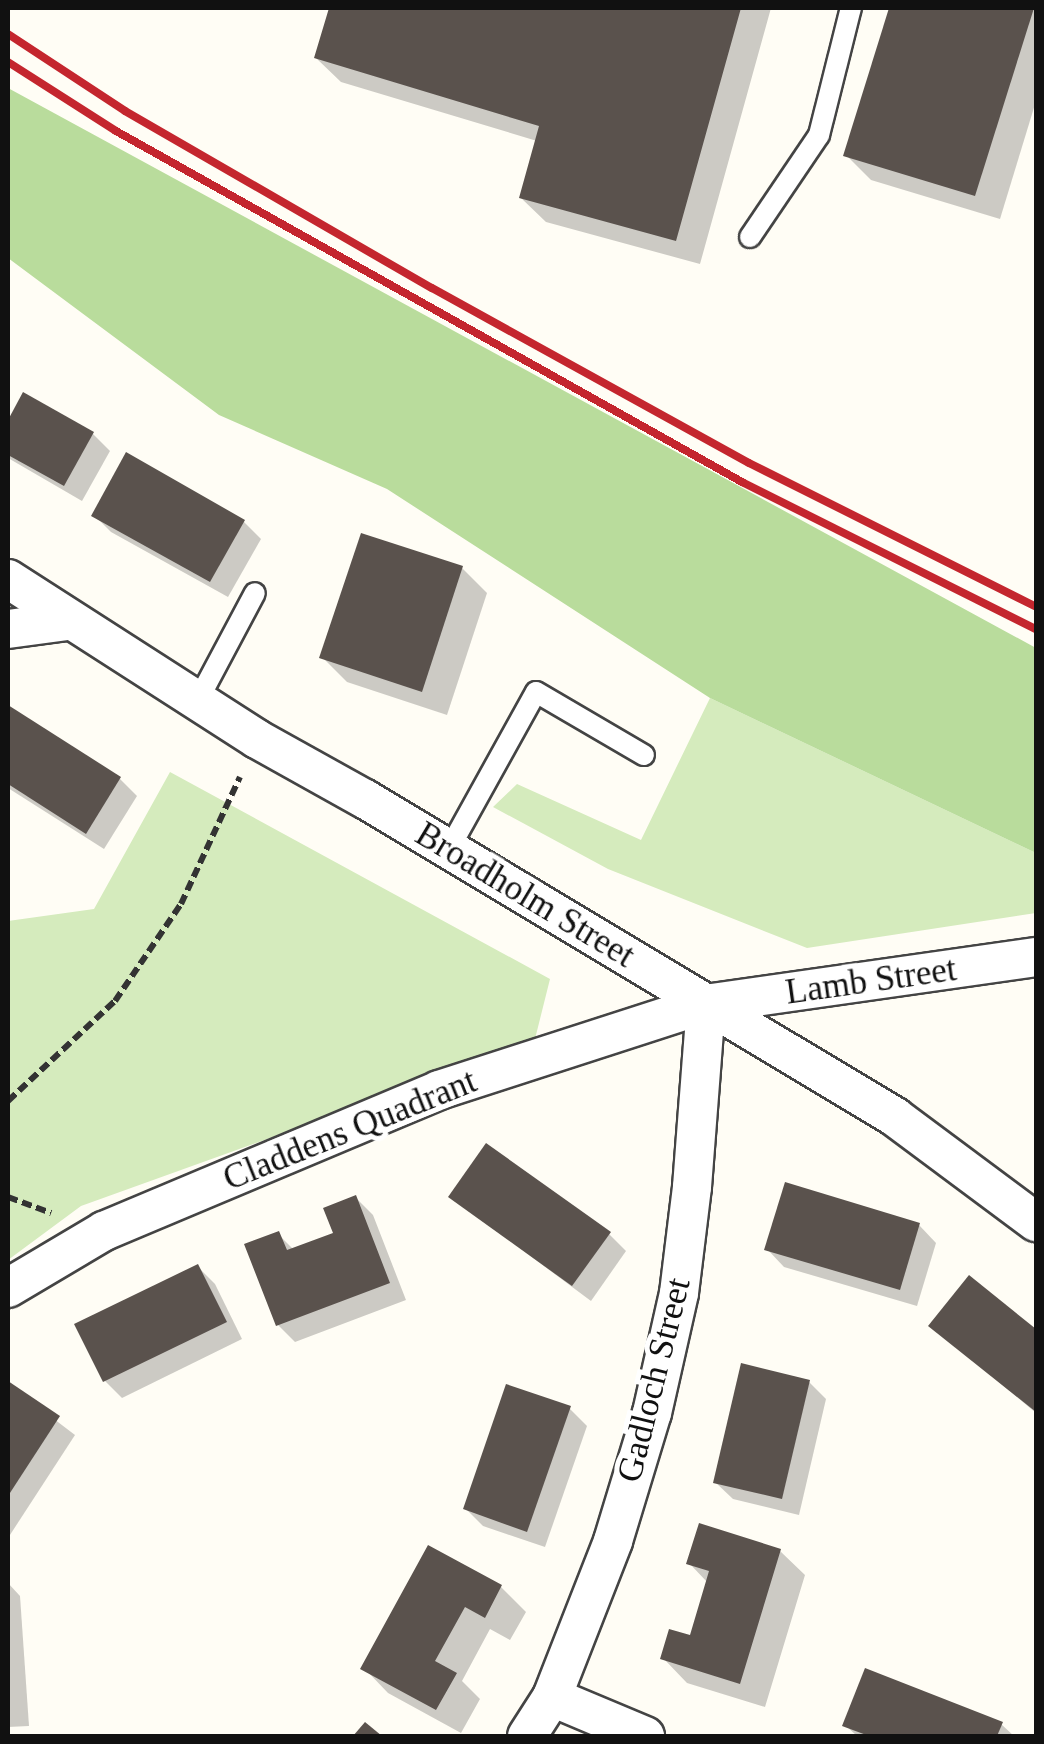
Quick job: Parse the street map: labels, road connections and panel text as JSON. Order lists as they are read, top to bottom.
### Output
{
  "streets": {
    "street": [
      "Broadholm Street",
      "Lamb Street",
      "Claddens Quadrant",
      "Gadloch Street"
    ]
  },
  "crossings": [
    ["Broadholm Street", "Lamb Street"],
    ["Broadholm Street", "Claddens Quadrant"],
    ["Broadholm Street", "Gadloch Street"],
    ["Lamb Street", "Claddens Quadrant"],
    ["Lamb Street", "Gadloch Street"],
    ["Claddens Quadrant", "Gadloch Street"]
  ]
}
